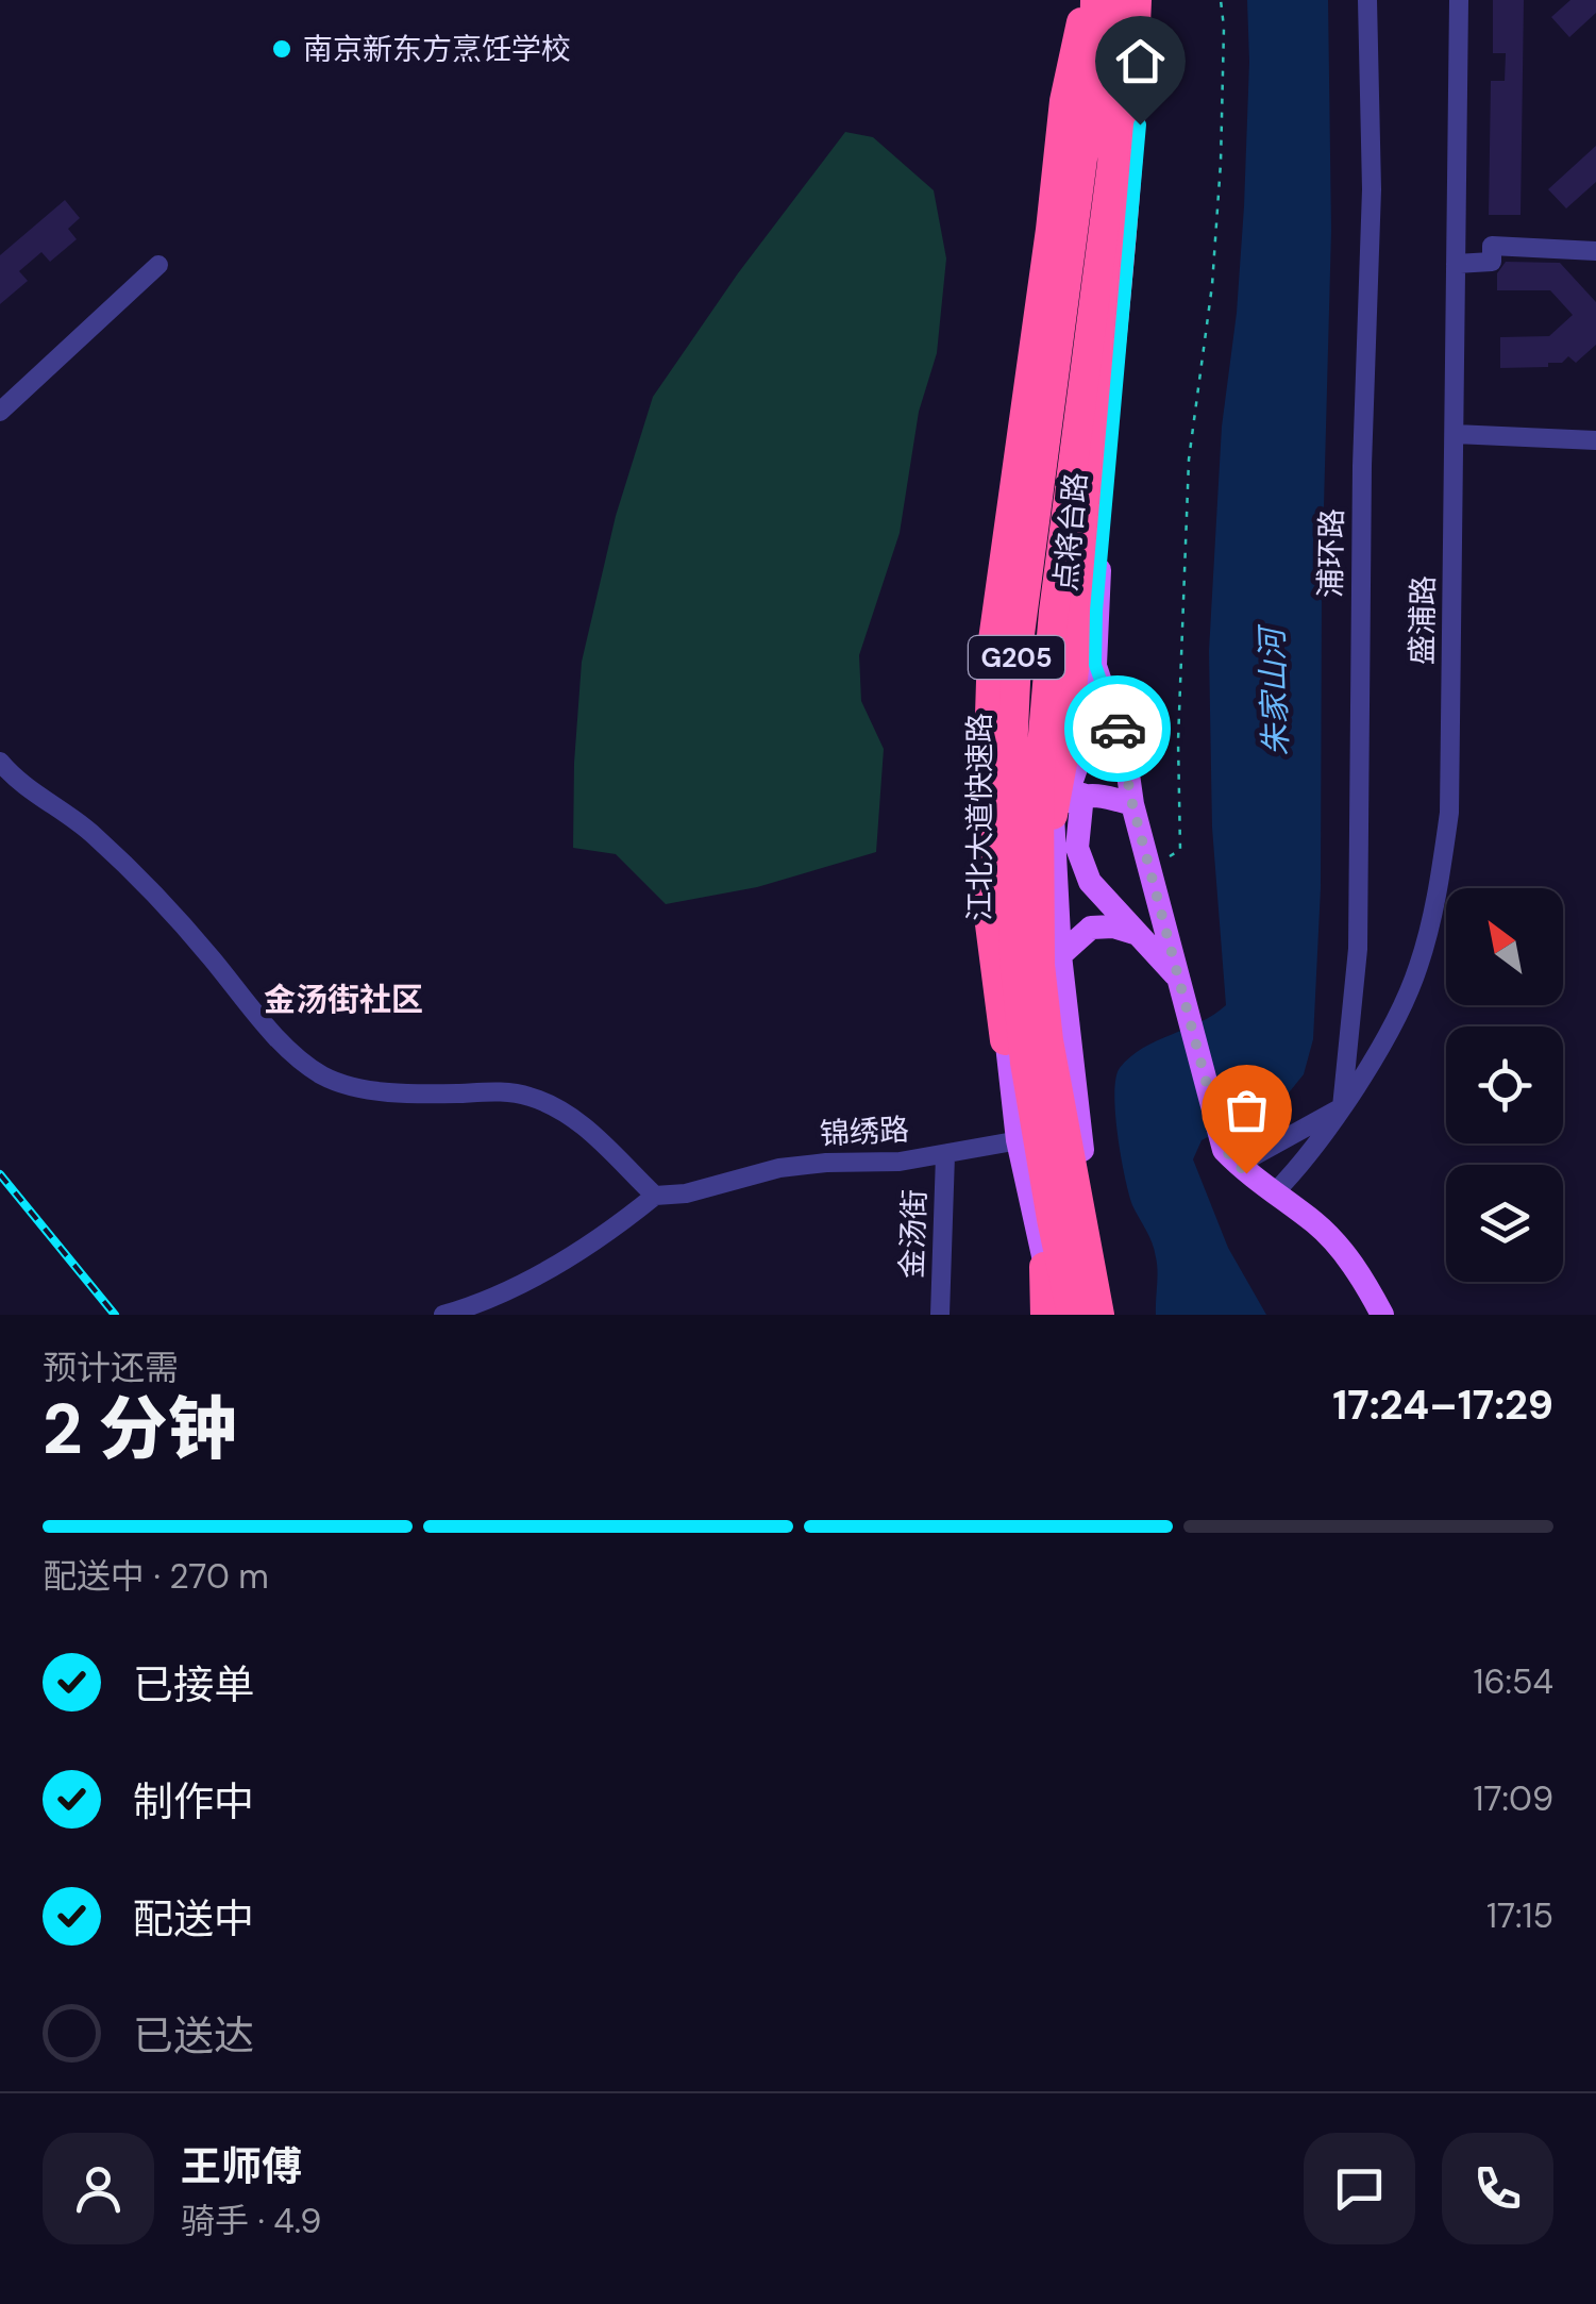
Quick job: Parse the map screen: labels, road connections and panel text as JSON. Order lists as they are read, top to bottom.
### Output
{
  "streets": {
    "highway": ["G205", "江北大道快速路"],
    "main road": ["点将台路"],
    "street": [
      "浦环路",
      "盛浦路",
      "锦绣路",
      "金汤街"
    ]
  },
  "crossings": [
    ["点将台路", "江北大道快速路"],
    ["点将台路", "锦绣路"],
    ["浦环路", "盛浦路"],
    ["锦绣路", "金汤街"]
  ],
  "districts": ["金汤街社区"],
  "water": ["朱家山河"],
  "places": ["南京新东方烹饪学校"],
  "north": "top left",
  "page": {
    "heading": ["2 分钟", "预计还需", "17:24–17:29"],
    "panel": ["王师傅", "骑手 · 4.9"],
    "bar": "配送中 · 270 m",
    "list": [
      ["已接单", "16:54"],
      ["制作中", "17:09"],
      ["配送中", "17:15"],
      "已送达"
    ]
  }
}
